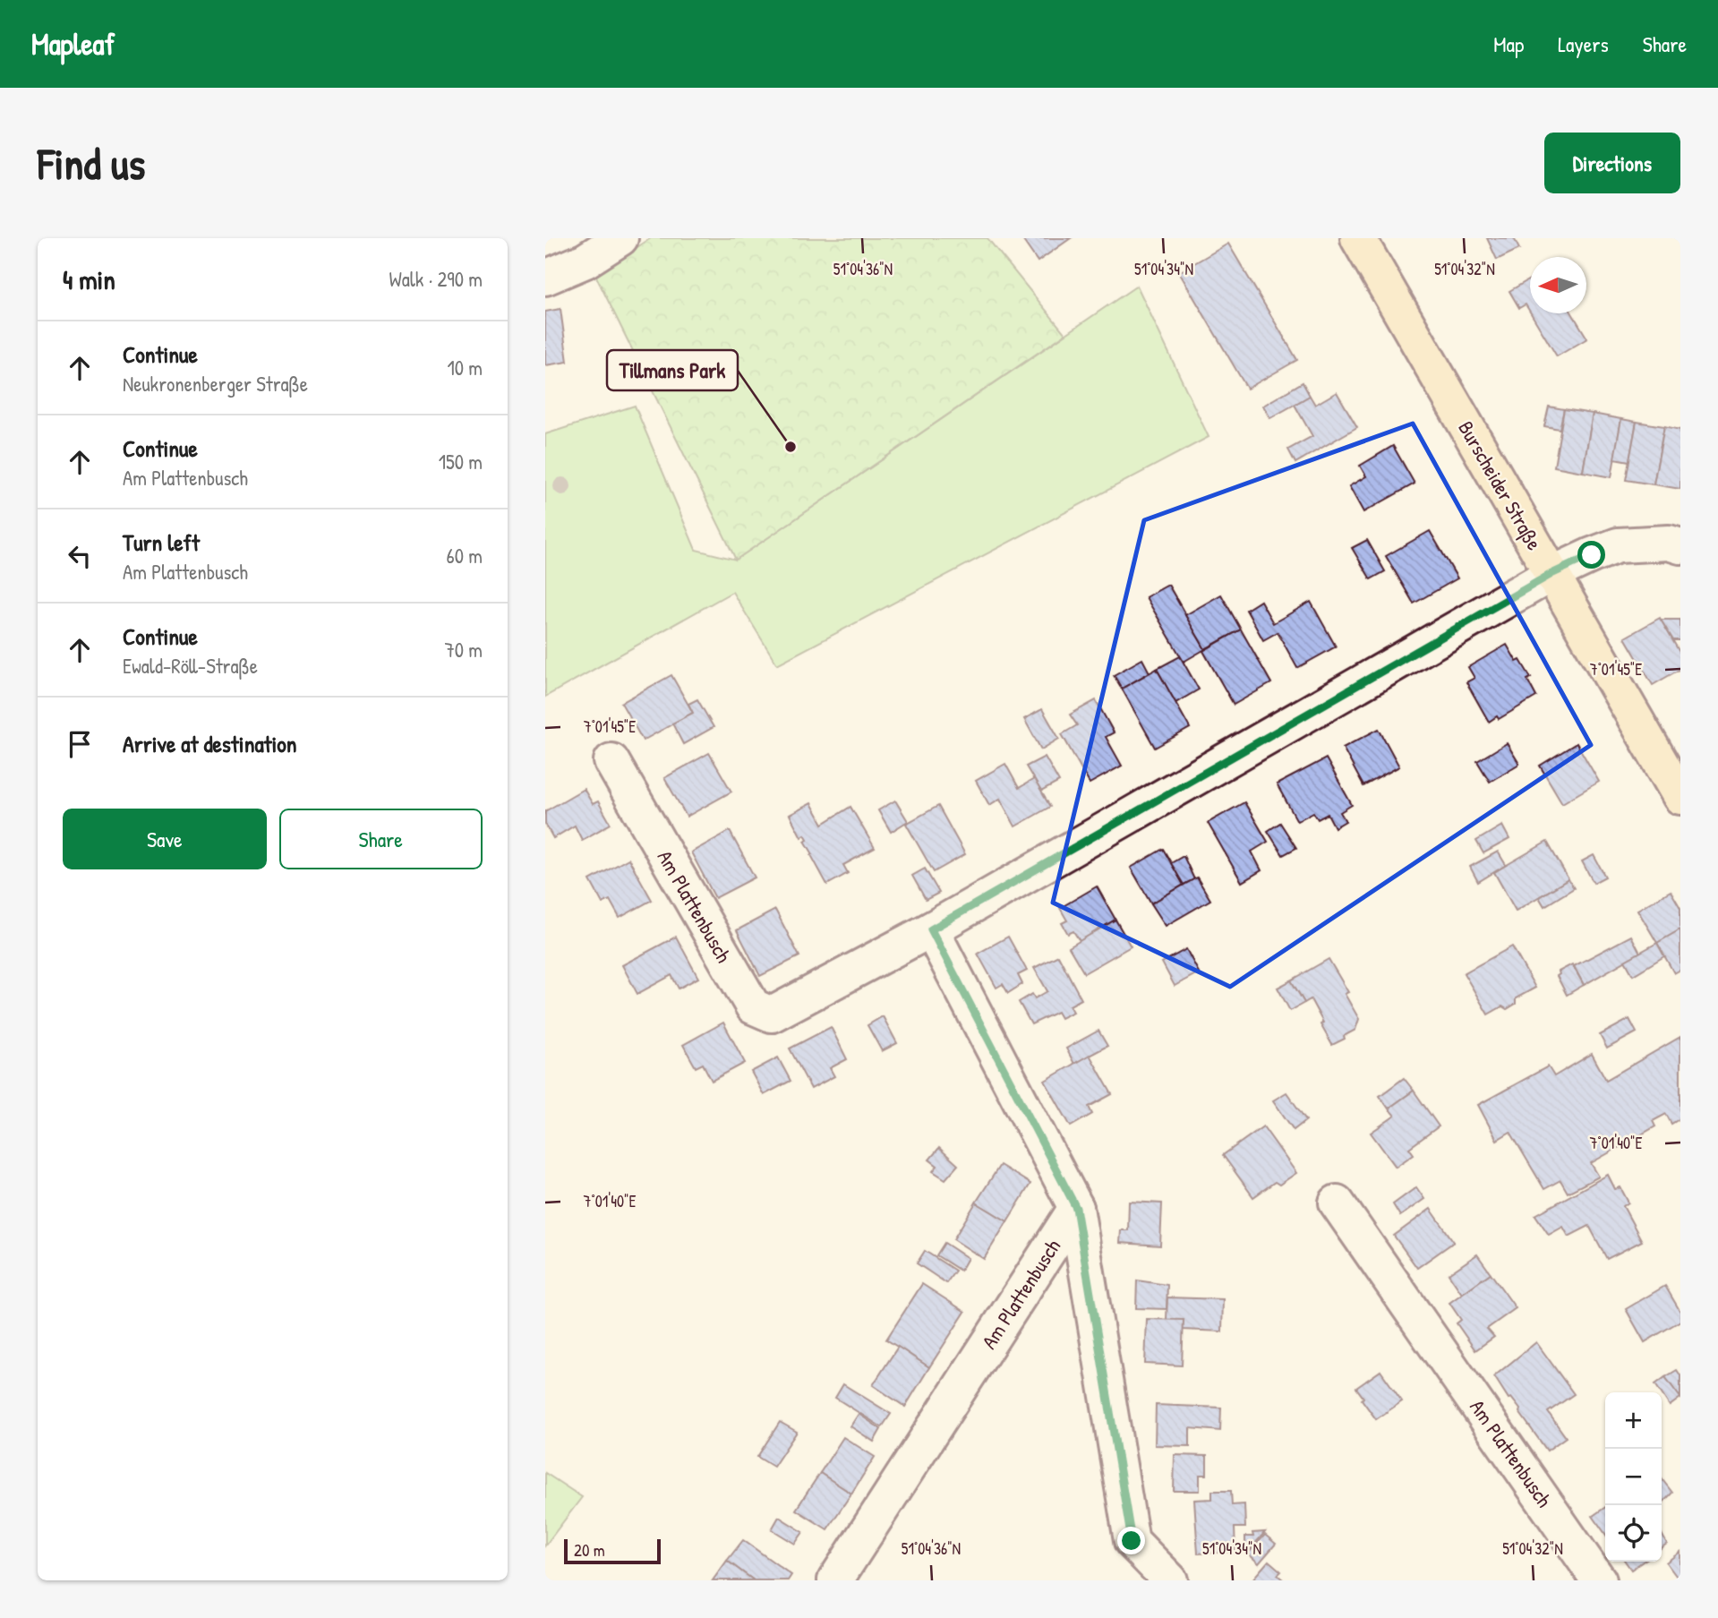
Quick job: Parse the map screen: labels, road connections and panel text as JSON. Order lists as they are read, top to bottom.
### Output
{
  "streets": {
    "main road": ["Burscheider Straße"],
    "street": ["Am Plattenbusch"]
  },
  "crossings": [
    ["Burscheider Straße", "Am Plattenbusch"]
  ],
  "places": ["Tillmans Park"],
  "scale_bar": "20 m",
  "north": "left",
  "page": {
    "header": "Mapleaf",
    "nav": ["Map", "Layers", "Share"],
    "buttons": [
      "Directions",
      ["Save", "Share"]
    ],
    "title": "Find us",
    "heading": ["4 min", "Walk · 290 m"],
    "list": [
      ["Continue", "Neukronenberger Straße", "10 m"],
      ["Continue", "Am Plattenbusch", "150 m"],
      ["Turn left", "Am Plattenbusch", "60 m"],
      ["Continue", "Ewald-Röll-Straße", "70 m"],
      "Arrive at destination"
    ],
    "map_buttons": ["+", "−"],
    "scale": "20 m"
  },
  "coordinates": [
    "51°04'36\"N",
    "51°04'34\"N",
    "51°04'32\"N",
    "7°01'45\"E",
    "7°01'40\"E"
  ]
}
